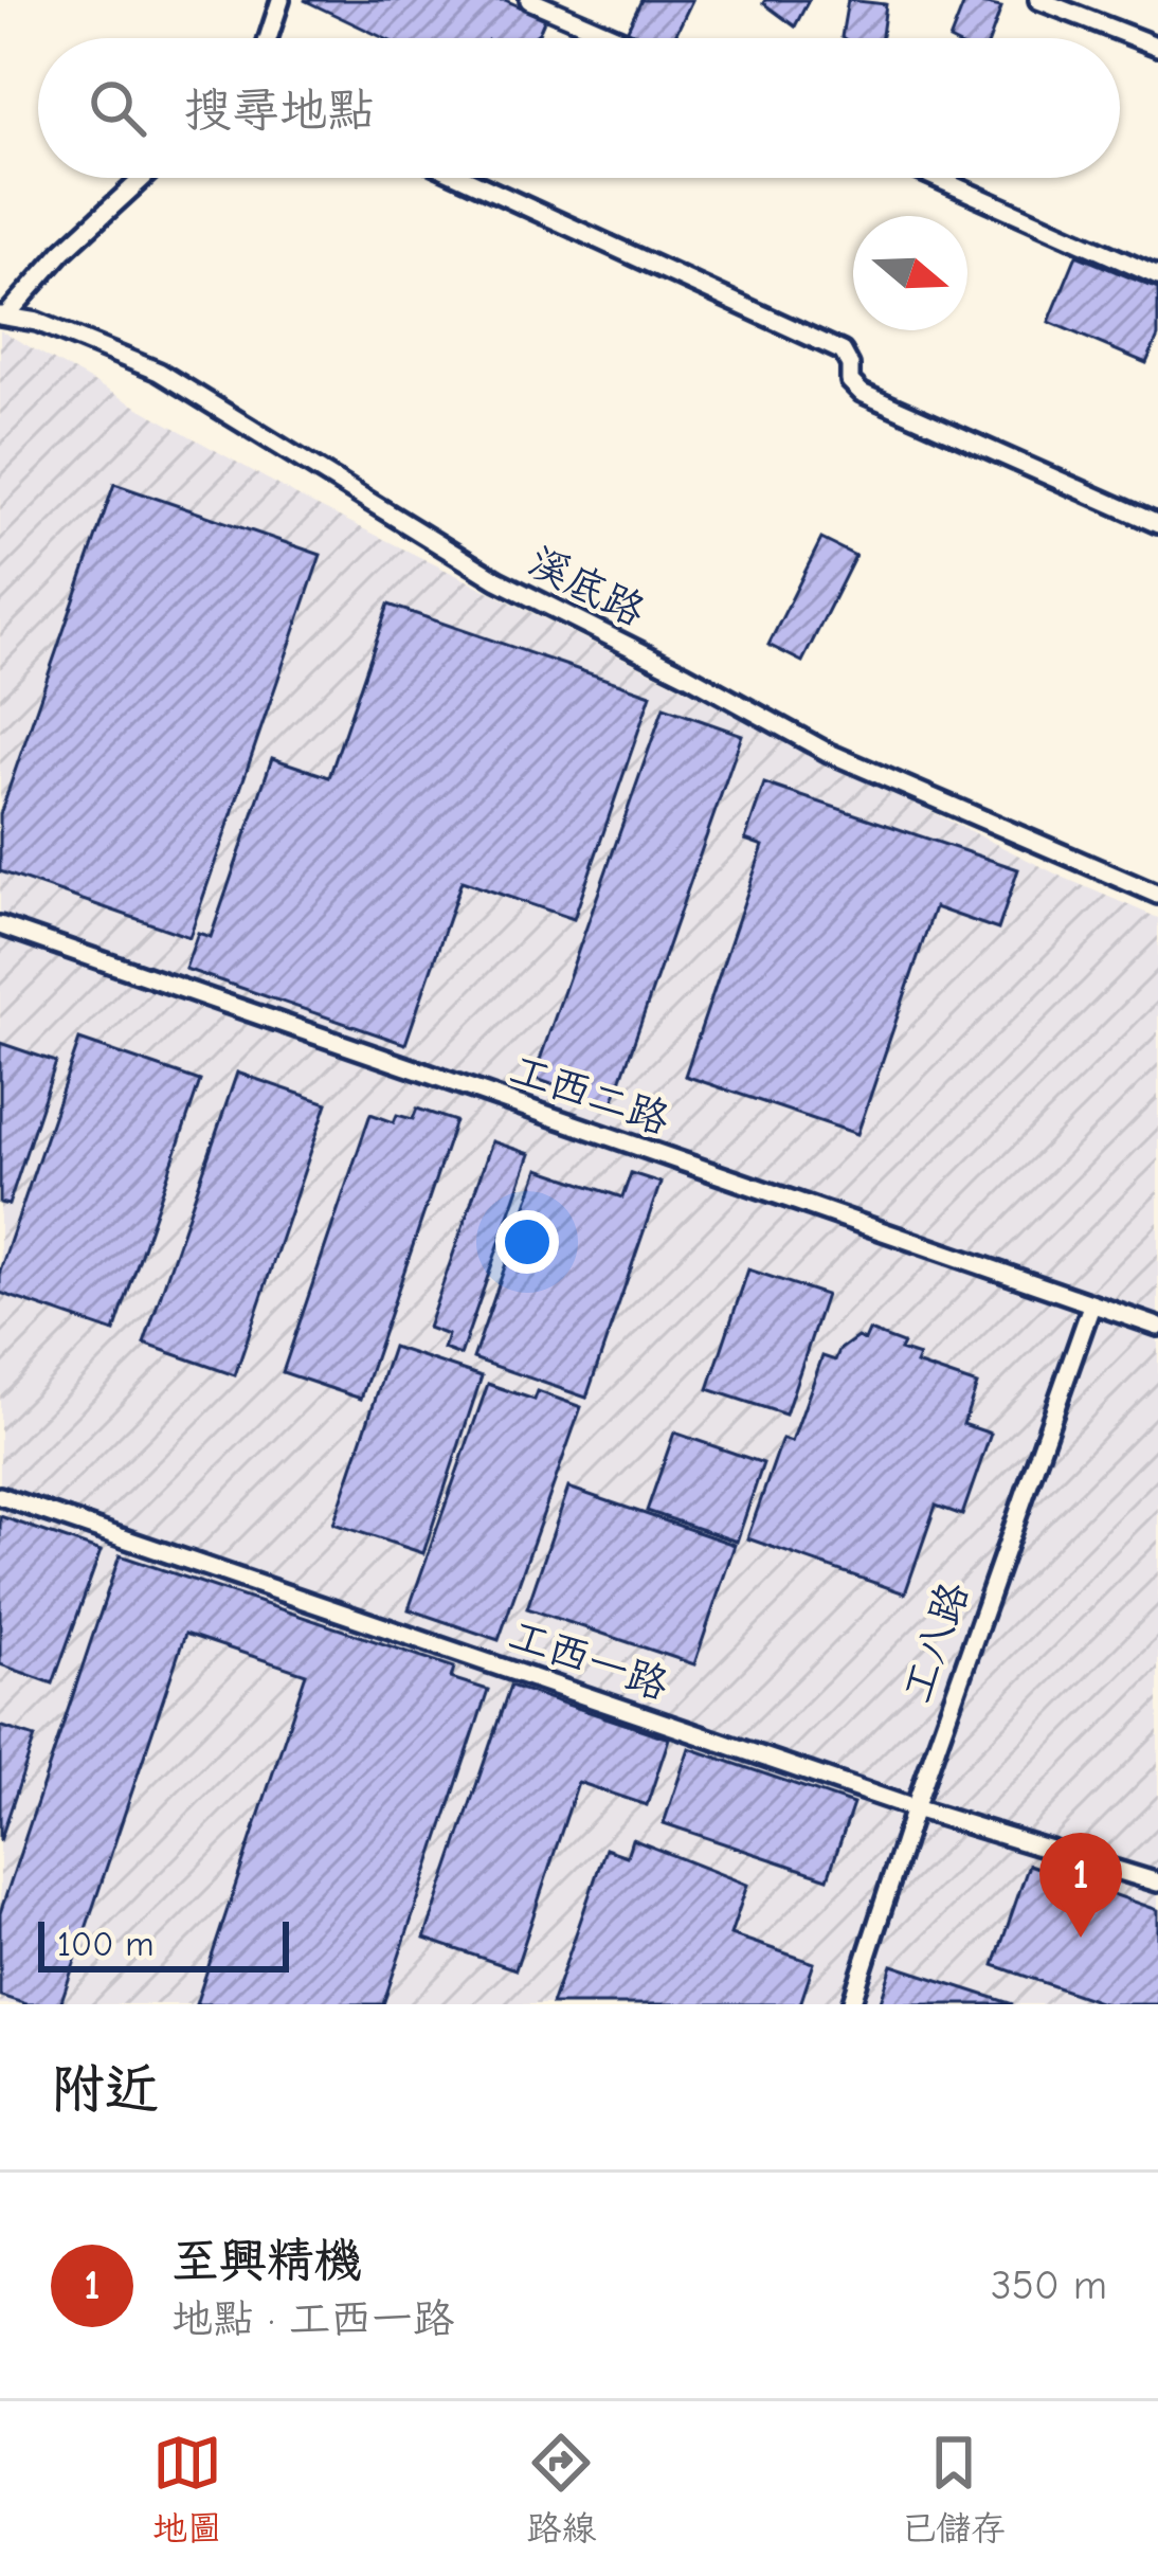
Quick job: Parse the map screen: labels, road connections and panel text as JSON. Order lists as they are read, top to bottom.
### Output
{
  "streets": {
    "street": [
      "溪底路",
      "工西二路",
      "工八路",
      "工西一路"
    ]
  },
  "crossings": [
    ["工西二路", "工八路"],
    ["工八路", "工西一路"]
  ],
  "scale_bar": "100 m",
  "north": "right",
  "page": {
    "search": "搜尋地點",
    "pins": "1",
    "scale": "100 m",
    "heading": "附近",
    "list": [
      {
        "mark": "1",
        "name": "至興精機",
        "note": "地點 · 工西一路",
        "value": "350 m"
      }
    ],
    "nav": ["地圖", "路線", "已儲存"]
  }
}
